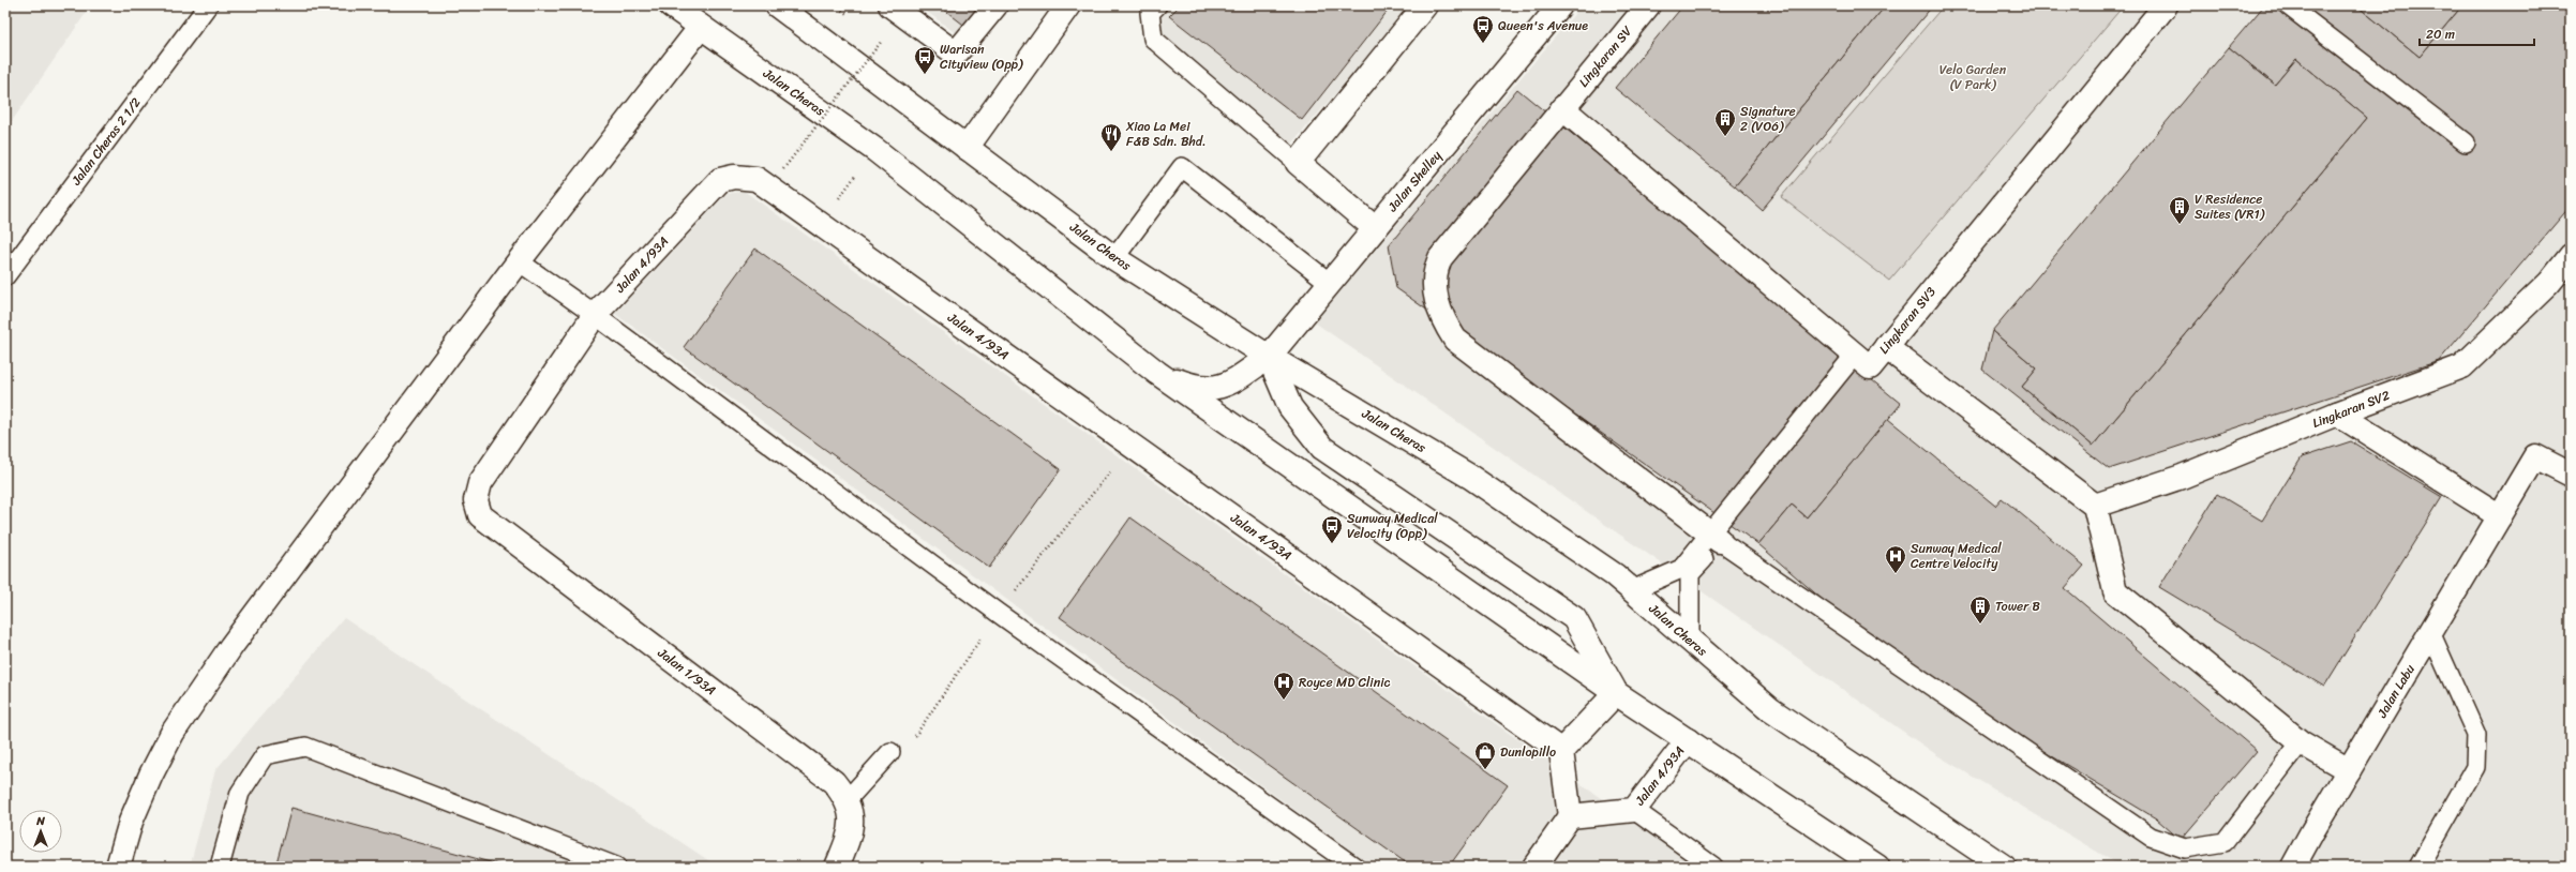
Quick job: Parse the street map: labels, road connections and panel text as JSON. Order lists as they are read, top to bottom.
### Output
{
  "streets": {
    "street": [
      "Lingkaran SV",
      "Jalan Cheras",
      "Jalan Shelley",
      "Jalan 4/93A",
      "Lingkaran SV3",
      "Lingkaran SV2",
      "Jalan 1/93A",
      "Jalan Labu"
    ],
    "lane": ["Jalan Cheras 2 1/2"]
  },
  "crossings": [
    ["Jalan Cheras", "Jalan Shelley"],
    ["Jalan Cheras", "Jalan 4/93A"],
    ["Jalan 4/93A", "Jalan 1/93A"]
  ],
  "parks": ["Velo Garden (V Park)"],
  "places": {
    "bus stop": ["Queen's Avenue", "Warisan Cityview (Opp)", "Sunway Medical Velocity (Opp)"],
    "building": ["Signature 2 (VO6)", "V Residence Suites (VR1)", "Tower B"],
    "restaurant": ["Xiao La Mei F&B Sdn. Bhd."],
    "hospital": ["Sunway Medical Centre Velocity", "Royce MD Clinic"],
    "shop": ["Dunlopillo"]
  },
  "scale_bar": "20 m",
  "north": "top"
}
